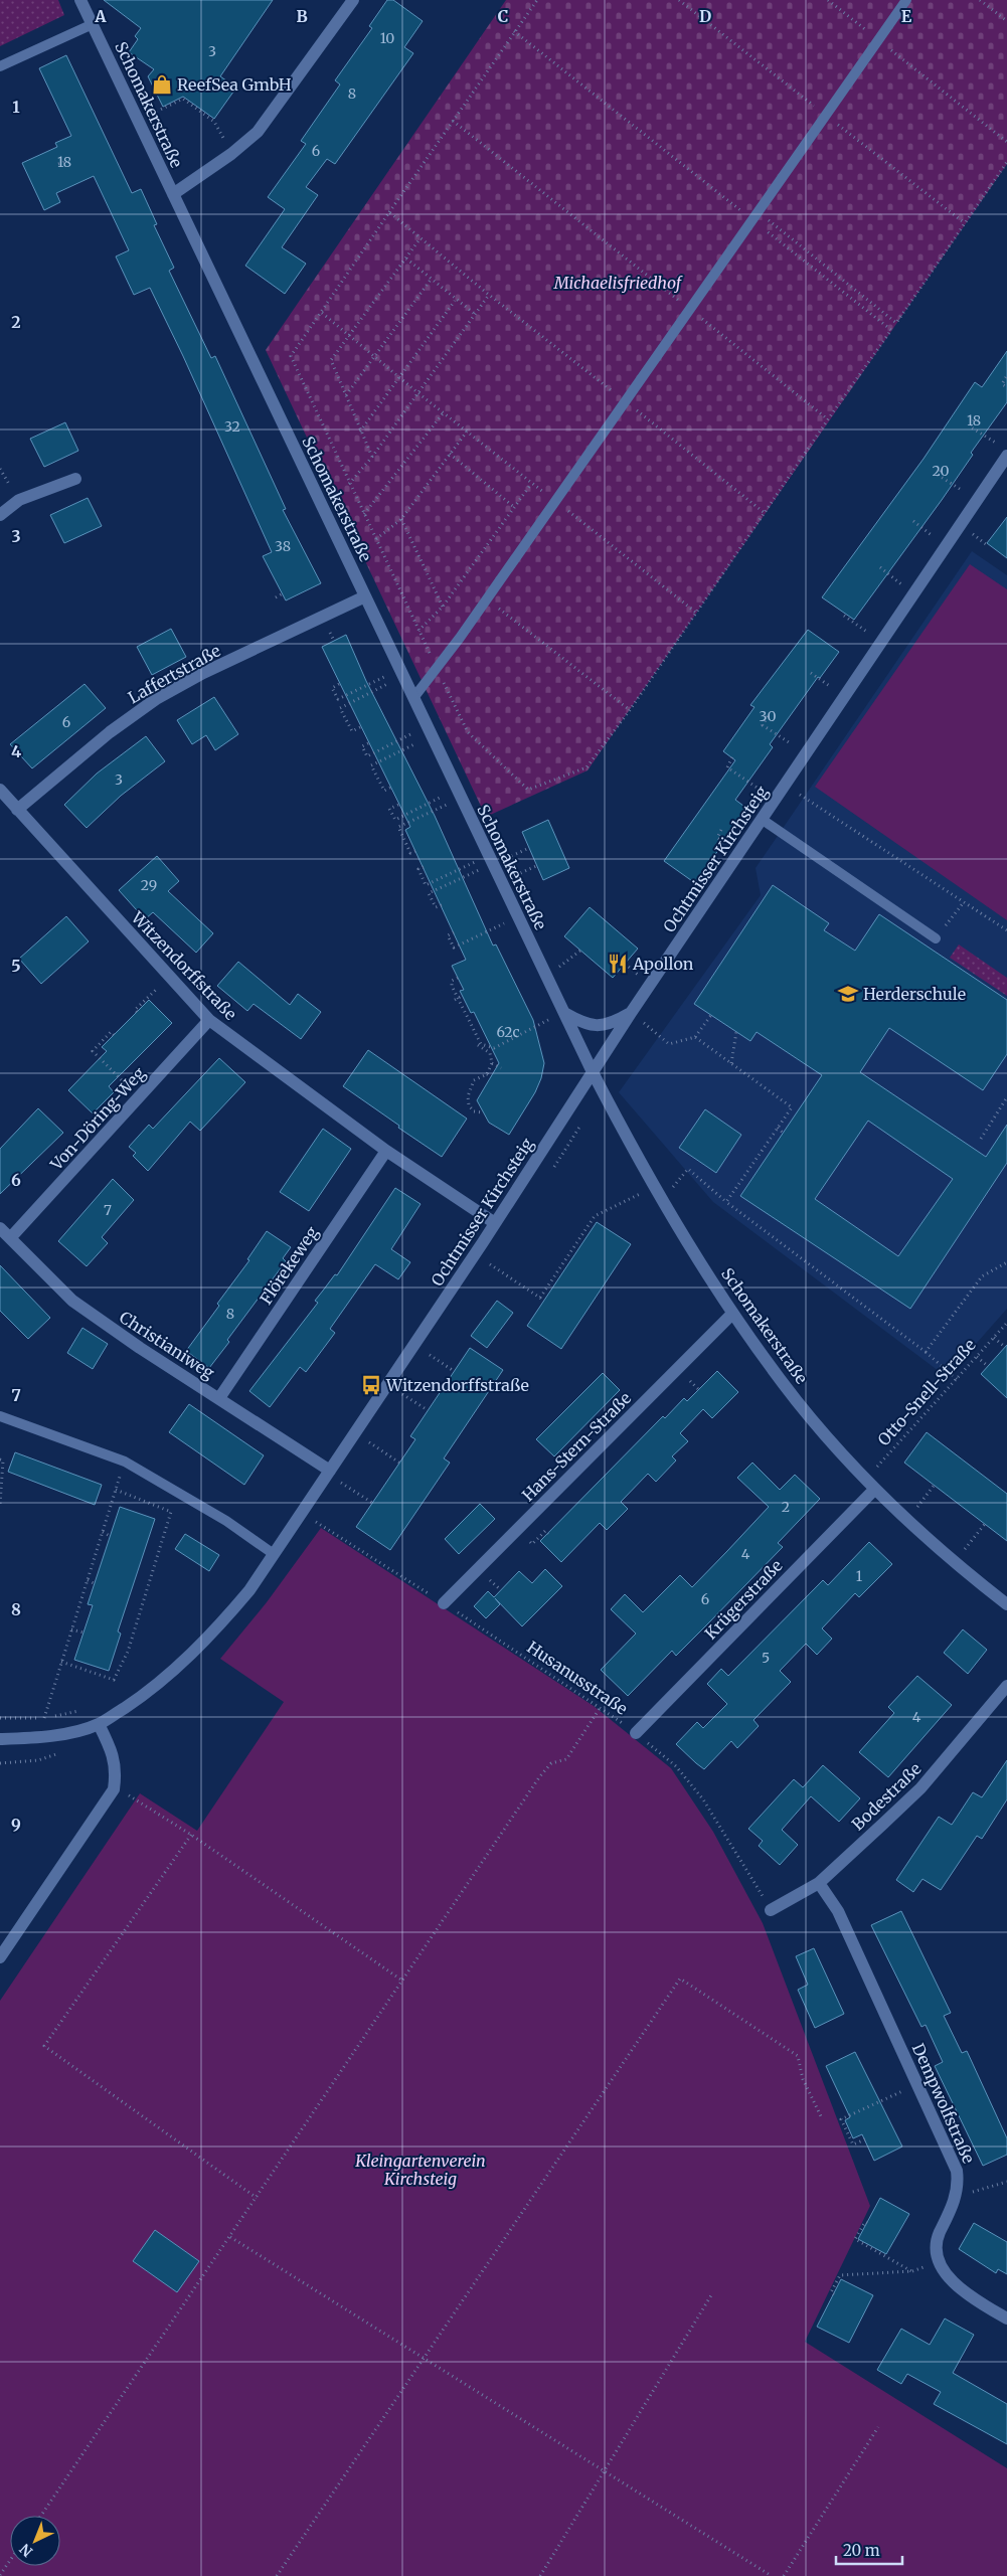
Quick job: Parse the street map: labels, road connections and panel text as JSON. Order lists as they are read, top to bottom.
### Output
{
  "streets": {
    "street": [
      "Schomakerstraße",
      "Laffertstraße",
      "Ochtmisser Kirchsteig",
      "Witzendorffstraße",
      "Von-Döring-Weg",
      "Flörekeweg",
      "Christianiweg",
      "Hans-Stern-Straße",
      "Krügerstraße",
      "Bodestraße",
      "Dempwolfstraße"
    ],
    "path": ["Otto-Snell-Straße", "Husanusstraße"]
  },
  "crossings": [
    ["Schomakerstraße", "Laffertstraße"],
    ["Schomakerstraße", "Ochtmisser Kirchsteig"],
    ["Schomakerstraße", "Otto-Snell-Straße"],
    ["Schomakerstraße", "Hans-Stern-Straße"],
    ["Schomakerstraße", "Krügerstraße"],
    ["Laffertstraße", "Witzendorffstraße"],
    ["Ochtmisser Kirchsteig", "Witzendorffstraße"],
    ["Ochtmisser Kirchsteig", "Christianiweg"],
    ["Witzendorffstraße", "Von-Döring-Weg"],
    ["Witzendorffstraße", "Flörekeweg"],
    ["Von-Döring-Weg", "Christianiweg"],
    ["Flörekeweg", "Christianiweg"],
    ["Hans-Stern-Straße", "Husanusstraße"],
    ["Krügerstraße", "Husanusstraße"],
    ["Husanusstraße", "Bodestraße"],
    ["Bodestraße", "Dempwolfstraße"]
  ],
  "parks": ["Michaelisfriedhof", "Kleingartenverein Kirchsteig"],
  "places": {
    "shop": ["ReefSea GmbH"],
    "restaurant": ["Apollon"],
    "school or university": ["Herderschule"],
    "bus stop": ["Witzendorffstraße"]
  },
  "house_numbers": [
    "10",
    "3",
    "8",
    "6",
    "18",
    "18",
    "32",
    "20",
    "38",
    "30",
    "6",
    "3",
    "29",
    "62c",
    "7",
    "8",
    "2",
    "4",
    "1",
    "6",
    "5",
    "4"
  ],
  "scale_bar": "20 m",
  "north": "bottom left",
  "grid": {
    "columns": [
      "A",
      "B",
      "C",
      "D",
      "E"
    ],
    "rows": [
      "1",
      "2",
      "3",
      "4",
      "5",
      "6",
      "7",
      "8",
      "9"
    ]
  }
}
